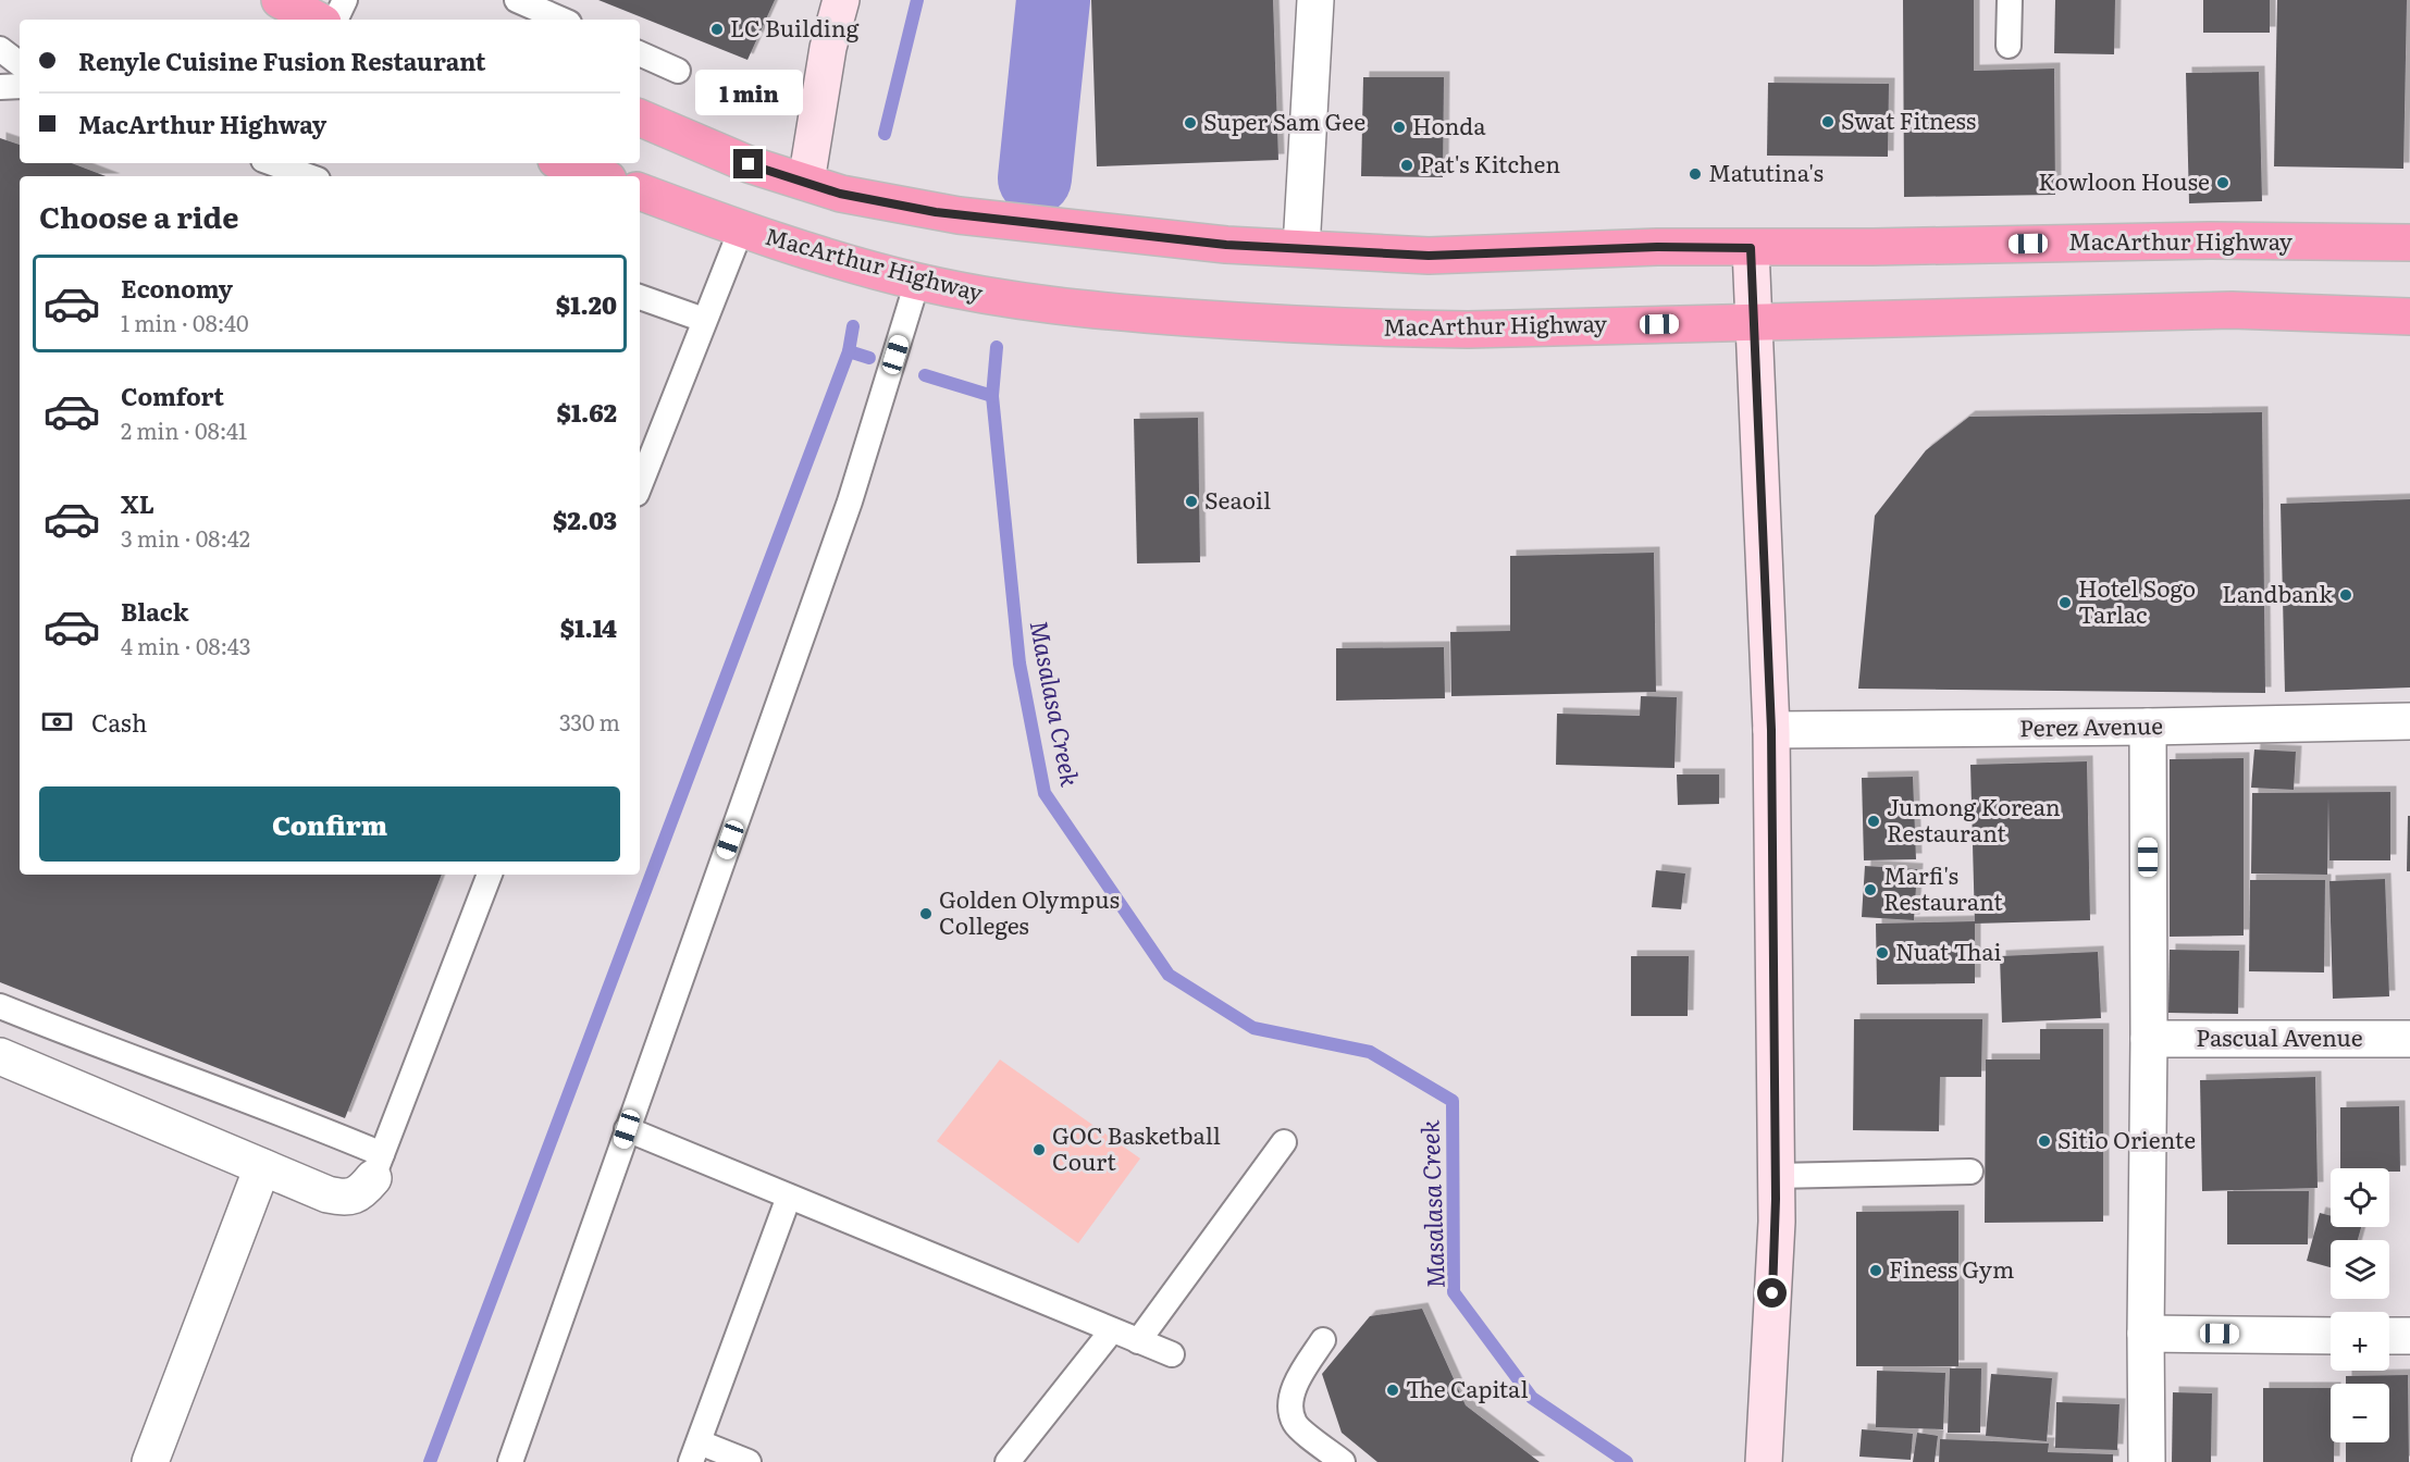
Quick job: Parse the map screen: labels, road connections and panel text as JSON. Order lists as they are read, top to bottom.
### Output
{
  "streets": {
    "highway": ["MacArthur Highway"],
    "street": ["Perez Avenue", "Pascual Avenue"]
  },
  "water": ["Masalasa Creek"],
  "places": [
    "LC Building",
    "Swat Fitness",
    "Super Sam Gee",
    "Honda",
    "Pat's Kitchen",
    "Matutina's",
    "Kowloon House",
    "Seaoil",
    "Landbank",
    "Hotel Sogo Tarlac",
    "Jumong Korean Restaurant",
    "Marfi's Restaurant",
    "Golden Olympus Colleges",
    "Nuat Thai",
    "Sitio Oriente",
    "GOC Basketball Court",
    "Finess Gym",
    "The Capital"
  ],
  "page": {
    "banner": ["Renyle Cuisine Fusion Restaurant", "MacArthur Highway"],
    "bubble": "1 min",
    "heading": "Choose a ride",
    "list": [
      {
        "name": "Economy",
        "note": "1 min · 08:40",
        "value": "$1.20"
      },
      {
        "name": "Comfort",
        "note": "2 min · 08:41",
        "value": "$1.62"
      },
      {
        "name": "XL",
        "note": "3 min · 08:42",
        "value": "$2.03"
      },
      {
        "name": "Black",
        "note": "4 min · 08:43",
        "value": "$1.14"
      }
    ],
    "pay": ["Cash", "330 m"],
    "buttons": "Confirm",
    "map_buttons": ["+", "−"]
  }
}
